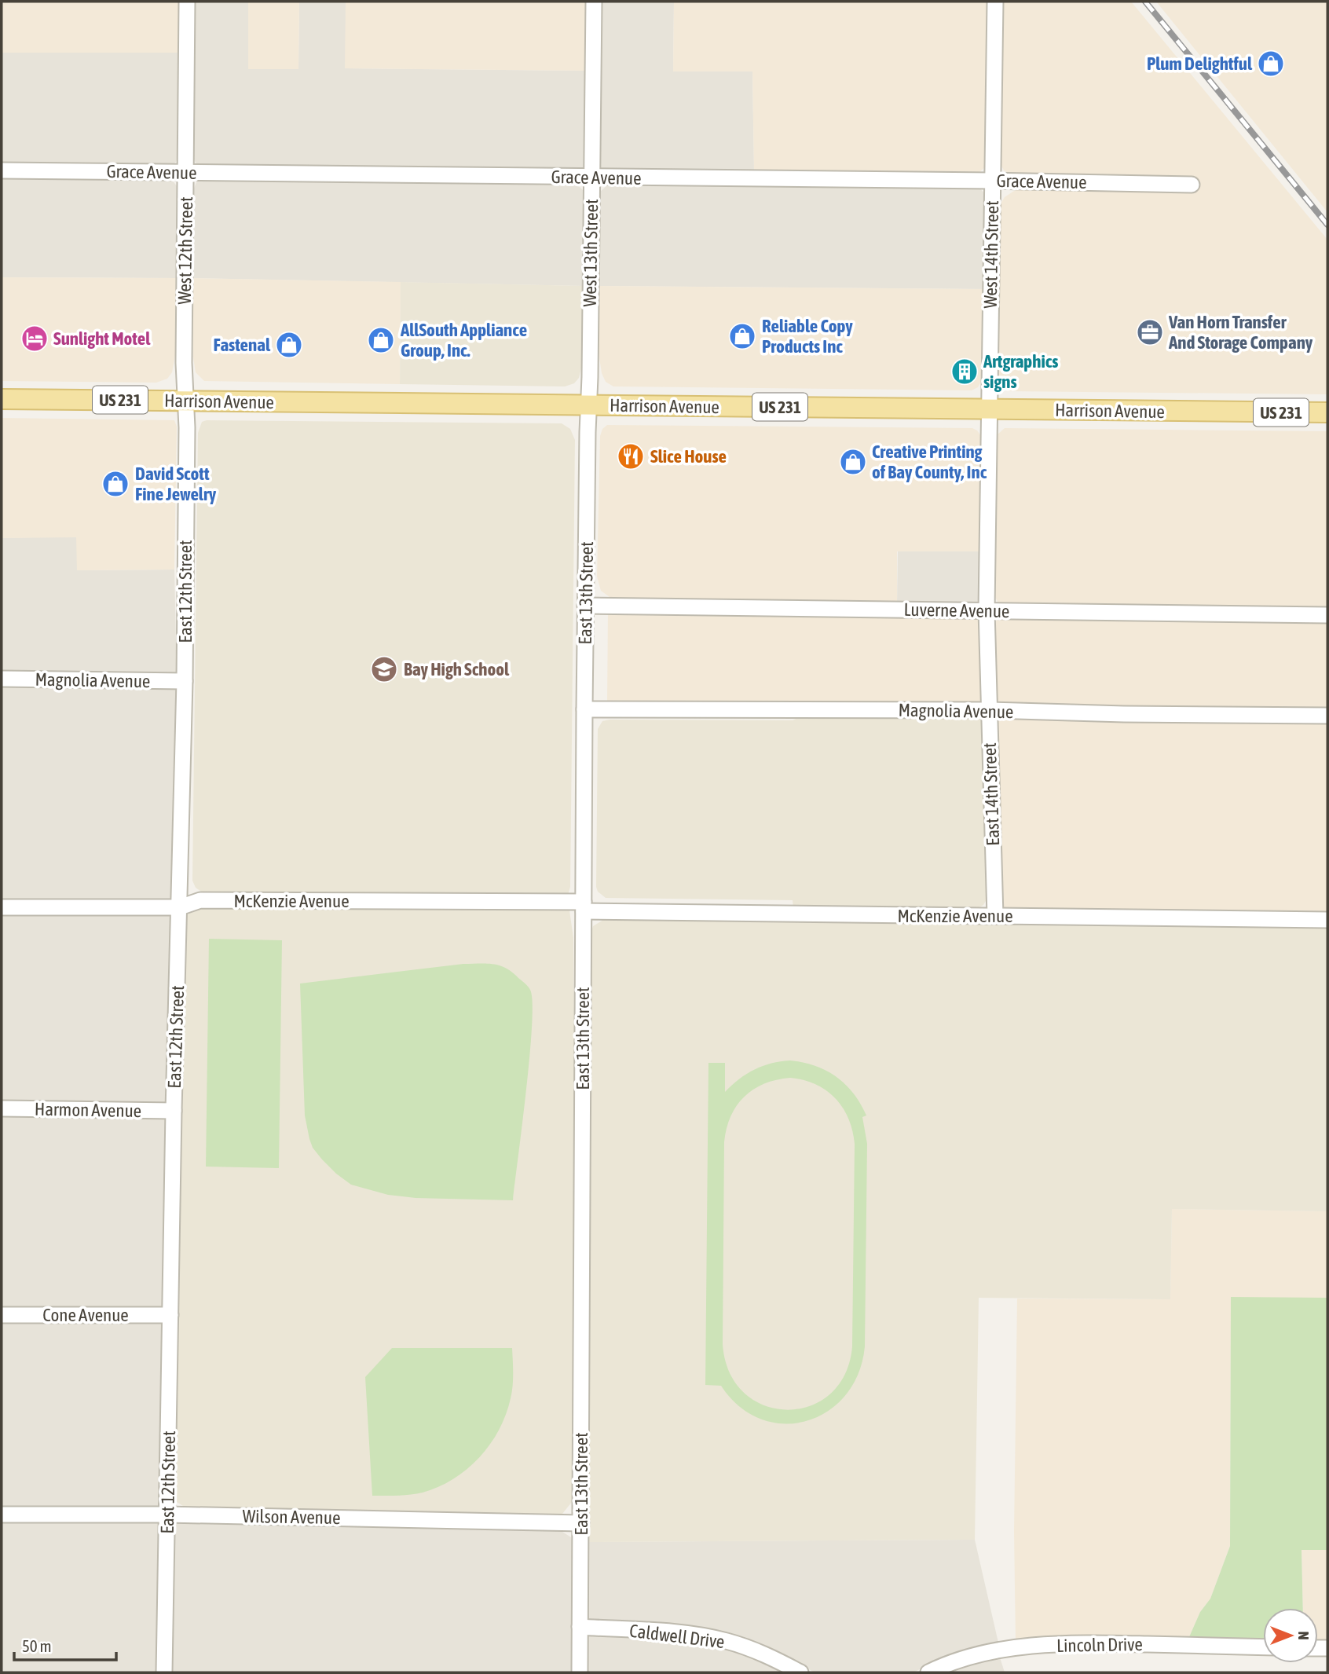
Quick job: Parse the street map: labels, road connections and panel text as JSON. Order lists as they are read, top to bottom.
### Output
{
  "streets": {
    "main road": ["US 231", "Harrison Avenue"],
    "street": [
      "Grace Avenue",
      "West 12th Street",
      "West 13th Street",
      "West 14th Street",
      "East 12th Street",
      "East 13th Street",
      "Luverne Avenue",
      "Magnolia Avenue",
      "East 14th Street",
      "McKenzie Avenue",
      "Harmon Avenue",
      "Cone Avenue",
      "Wilson Avenue",
      "Caldwell Drive",
      "Lincoln Drive"
    ]
  },
  "crossings": [
    ["Grace Avenue", "West 12th Street"],
    ["Grace Avenue", "West 13th Street"],
    ["Grace Avenue", "West 14th Street"],
    ["West 12th Street", "Harrison Avenue"],
    ["West 12th Street", "East 12th Street"],
    ["West 13th Street", "Harrison Avenue"],
    ["West 13th Street", "East 13th Street"],
    ["West 14th Street", "Harrison Avenue"],
    ["West 14th Street", "East 14th Street"],
    ["Harrison Avenue", "East 12th Street"],
    ["Harrison Avenue", "East 13th Street"],
    ["Harrison Avenue", "East 14th Street"],
    ["East 12th Street", "Magnolia Avenue"],
    ["East 12th Street", "McKenzie Avenue"],
    ["East 12th Street", "Harmon Avenue"],
    ["East 12th Street", "Cone Avenue"],
    ["East 12th Street", "Wilson Avenue"],
    ["East 13th Street", "Luverne Avenue"],
    ["East 13th Street", "Magnolia Avenue"],
    ["East 13th Street", "McKenzie Avenue"],
    ["East 13th Street", "Wilson Avenue"],
    ["East 13th Street", "Caldwell Drive"],
    ["Luverne Avenue", "East 14th Street"],
    ["Magnolia Avenue", "East 14th Street"],
    ["East 14th Street", "McKenzie Avenue"]
  ],
  "places": {
    "shop": [
      "Plum Delightful",
      "Reliable Copy Products Inc",
      "AllSouth Appliance Group, Inc.",
      "Fastenal",
      "Creative Printing of Bay County, Inc",
      "David Scott Fine Jewelry"
    ],
    "office": ["Van Horn Transfer And Storage Company"],
    "hotel": ["Sunlight Motel"],
    "building": ["Artgraphics signs"],
    "restaurant": ["Slice House"],
    "school or university": ["Bay High School"]
  },
  "scale_bar": "50 m",
  "north": "right"
}
